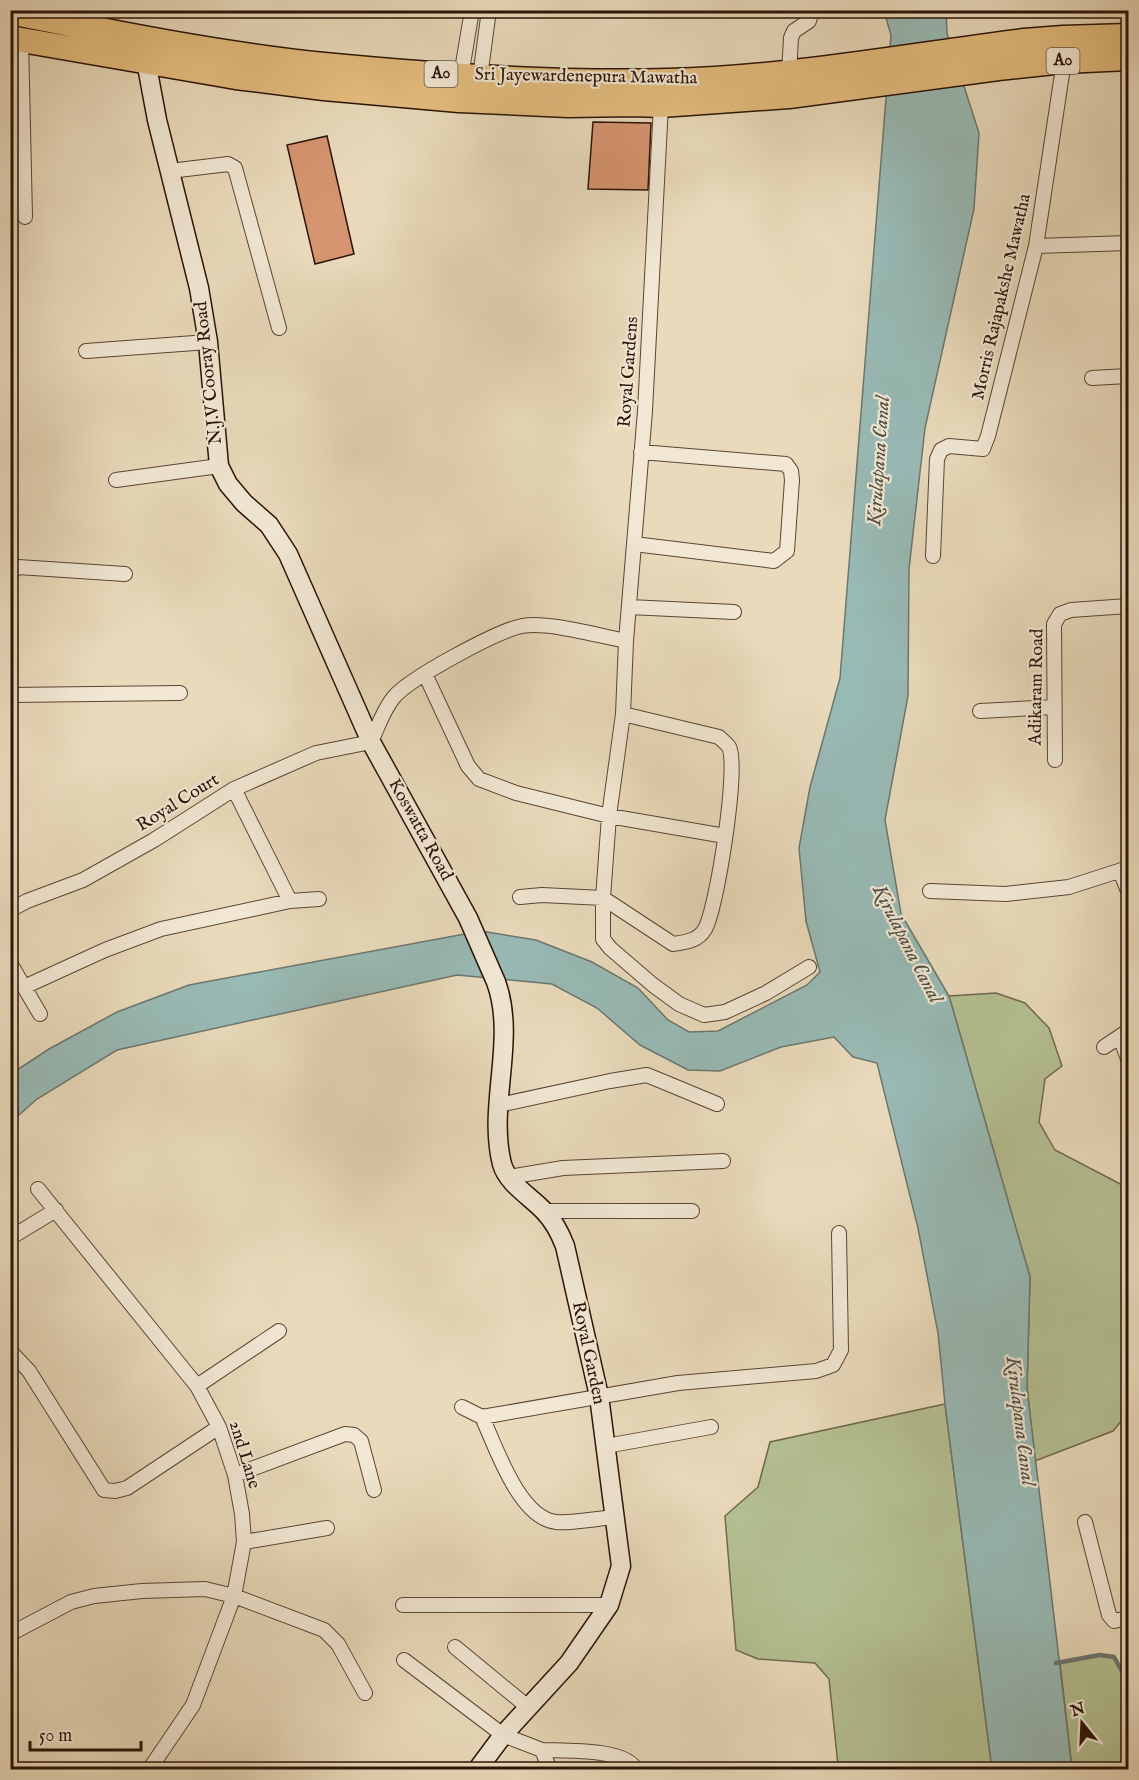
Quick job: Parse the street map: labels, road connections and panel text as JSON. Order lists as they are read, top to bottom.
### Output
{
  "streets": {
    "highway": ["A0", "Sri Jayewardenepura Mawatha"],
    "street": [
      "Morris Rajapakshe Mawatha",
      "Royal Gardens",
      "N.J.V Cooray Road",
      "Adikaram Road",
      "Royal Court",
      "Koswatta Road",
      "Royal Garden",
      "2nd Lane"
    ]
  },
  "crossings": [
    ["Sri Jayewardenepura Mawatha", "Morris Rajapakshe Mawatha"],
    ["Sri Jayewardenepura Mawatha", "Royal Gardens"],
    ["Sri Jayewardenepura Mawatha", "N.J.V Cooray Road"],
    ["N.J.V Cooray Road", "Royal Court"],
    ["N.J.V Cooray Road", "Koswatta Road"],
    ["Royal Court", "Koswatta Road"],
    ["Koswatta Road", "Royal Garden"]
  ],
  "water": ["Kirulapana Canal"],
  "scale_bar": "50 m",
  "north": "top"
}
